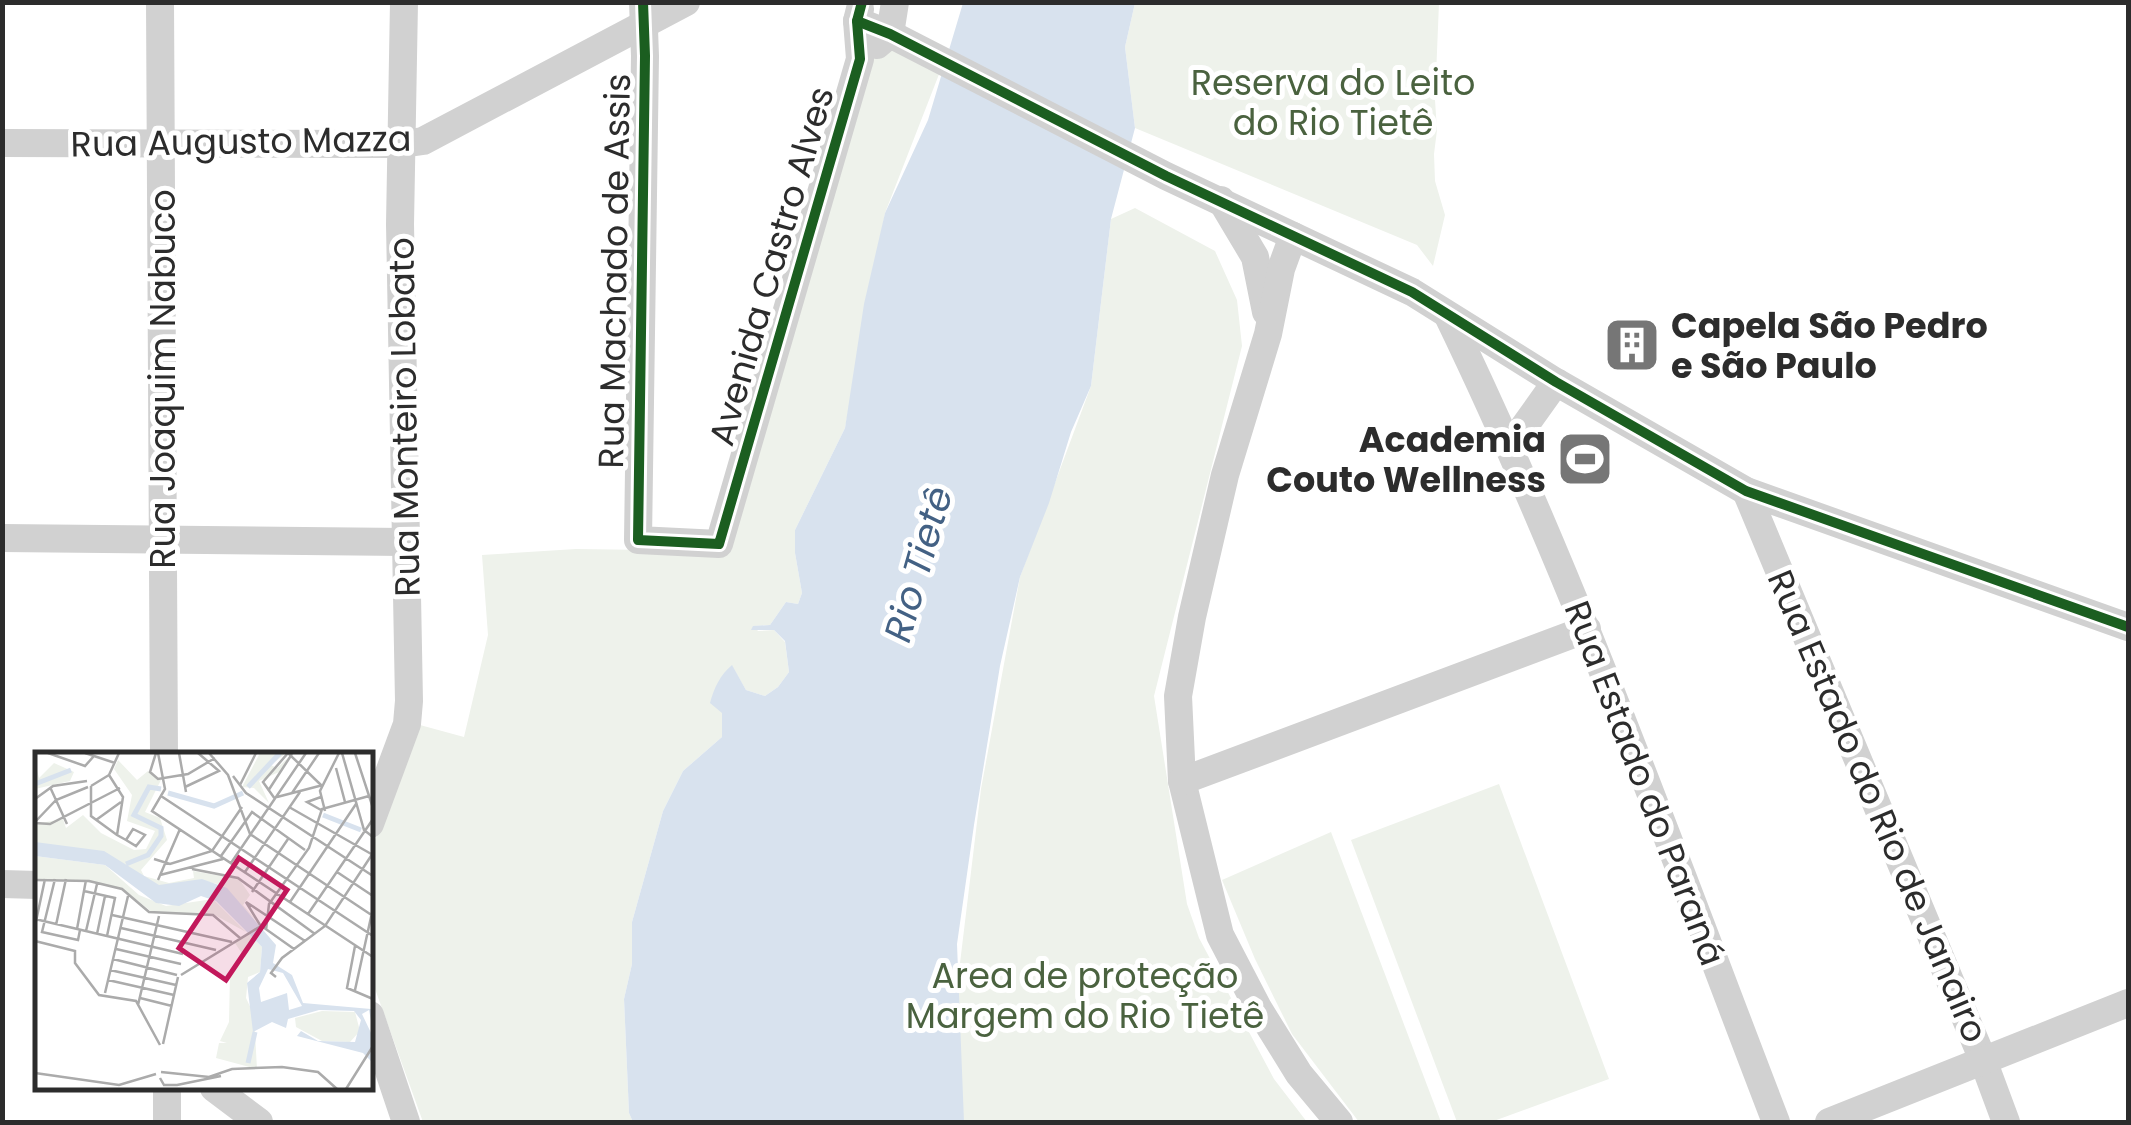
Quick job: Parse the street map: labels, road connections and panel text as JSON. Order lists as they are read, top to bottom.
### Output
{
  "streets": {
    "street": [
      "Rua Augusto Mazza",
      "Avenida Castro Alves",
      "Rua Machado de Assis",
      "Rua Joaquim Nabuco",
      "Rua Monteiro Lobato",
      "Rua Estado do Paraná",
      "Rua Estado do Rio de Janairo"
    ]
  },
  "crossings": [
    ["Rua Augusto Mazza", "Rua Machado de Assis"],
    ["Rua Augusto Mazza", "Rua Joaquim Nabuco"],
    ["Rua Augusto Mazza", "Rua Monteiro Lobato"],
    ["Avenida Castro Alves", "Rua Machado de Assis"]
  ],
  "water": ["Rio Tietê"],
  "parks": ["Reserva do Leito do Rio Tietê", "Area de proteção Margem do Rio Tietê"],
  "places": {
    "building": ["Capela São Pedro e São Paulo"],
    "sports": ["Academia Couto Wellness"]
  }
}
